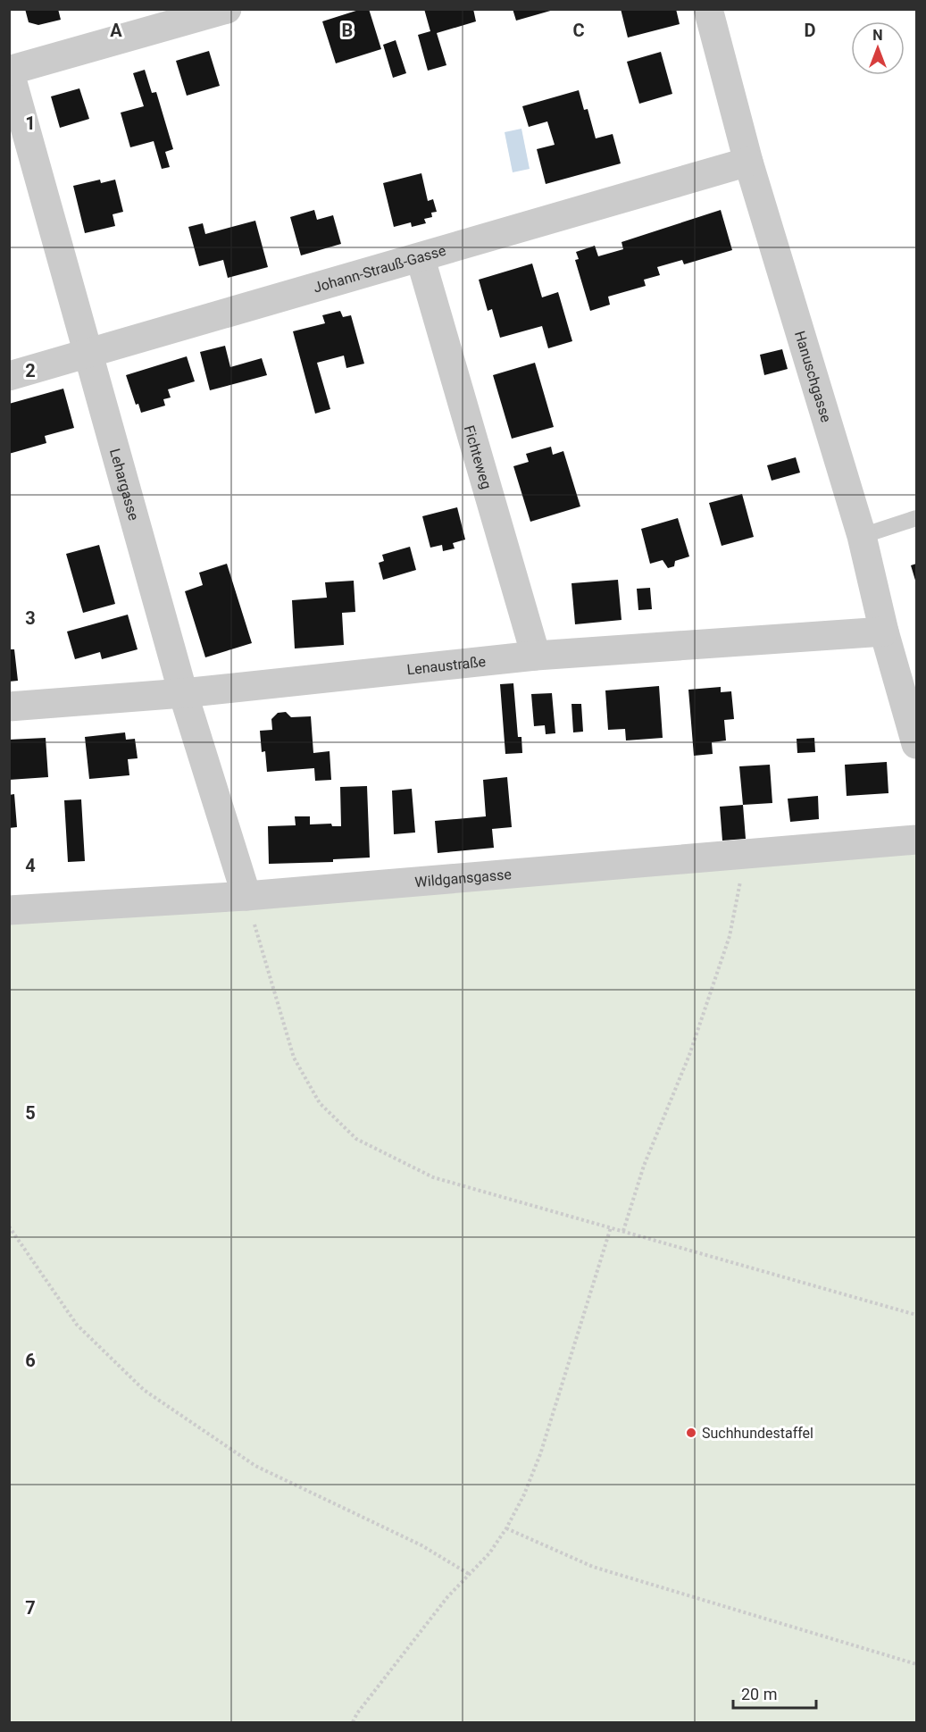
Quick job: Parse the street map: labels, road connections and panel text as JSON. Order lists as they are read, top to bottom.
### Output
{
  "streets": {
    "street": [
      "Johann-Strauß-Gasse",
      "Hanuschgasse",
      "Fichteweg",
      "Lehargasse",
      "Lenaustraße",
      "Wildgansgasse"
    ]
  },
  "crossings": [
    ["Johann-Strauß-Gasse", "Hanuschgasse"],
    ["Johann-Strauß-Gasse", "Fichteweg"],
    ["Johann-Strauß-Gasse", "Lehargasse"],
    ["Hanuschgasse", "Lenaustraße"],
    ["Fichteweg", "Lenaustraße"],
    ["Lehargasse", "Lenaustraße"],
    ["Lehargasse", "Wildgansgasse"]
  ],
  "places": ["Suchhundestaffel"],
  "scale_bar": "20 m",
  "north": "top",
  "grid": {
    "columns": [
      "A",
      "B",
      "C",
      "D"
    ],
    "rows": [
      "1",
      "2",
      "3",
      "4",
      "5",
      "6",
      "7"
    ]
  }
}
